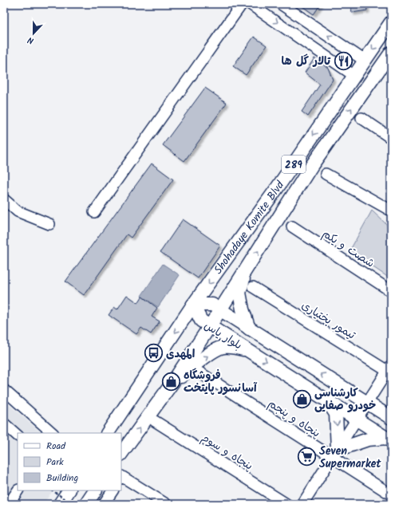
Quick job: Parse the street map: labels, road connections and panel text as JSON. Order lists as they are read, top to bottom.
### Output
{
  "streets": {
    "main road": ["289", "Shohadaye Komite Blvd", "بلوار یاس"],
    "street": [
      "شصت و یکم",
      "تیمور بختیاری",
      "پنجاه و پنجم",
      "پنجاه و سوم"
    ]
  },
  "crossings": [
    ["Shohadaye Komite Blvd", "بلوار یاس"]
  ],
  "places": {
    "restaurant": ["تالار گل ها"],
    "bus stop": ["المهدی"],
    "shop": ["فروشگاه آسانسور پایتخت", "کارشناسی خودرو صفایی"],
    "supermarket": ["Seven Supermarket"]
  },
  "legend": ["Road", "Park", "Building"],
  "north": "bottom"
}
